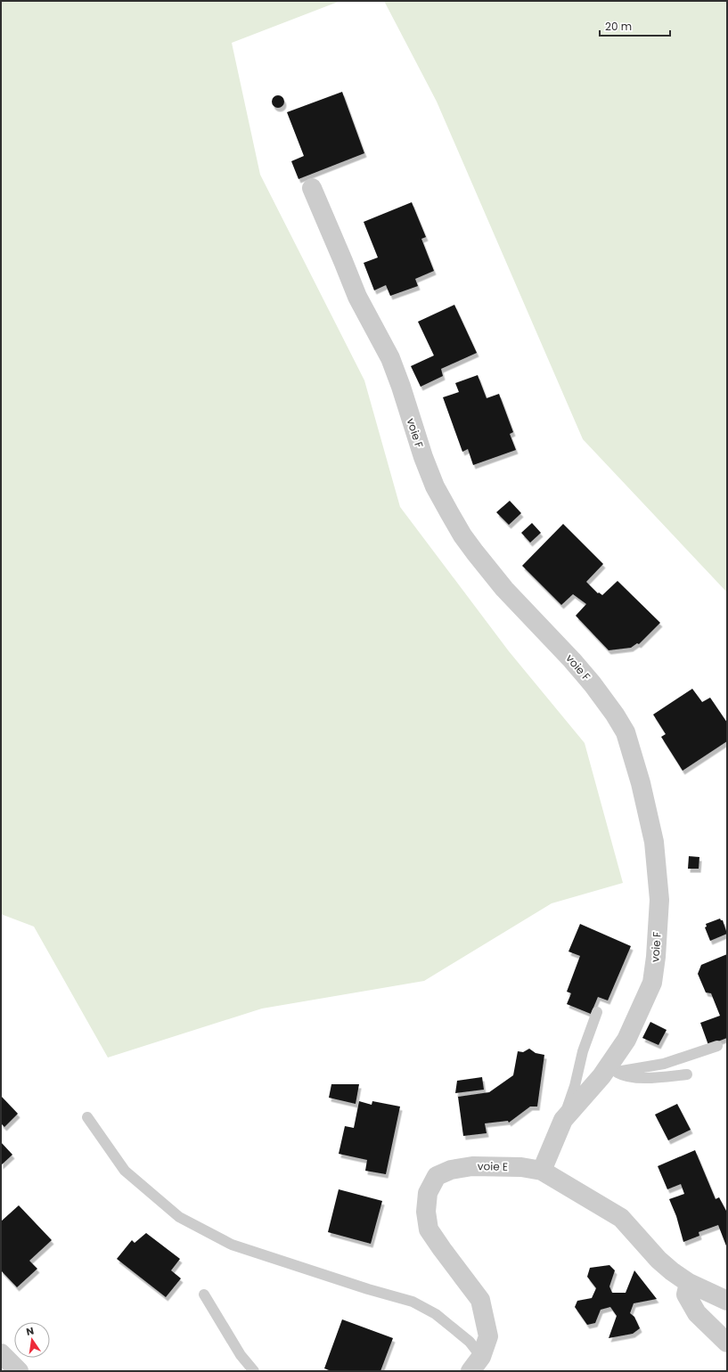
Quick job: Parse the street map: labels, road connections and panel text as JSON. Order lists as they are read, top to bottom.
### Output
{
  "streets": {
    "street": ["voie F", "voie E"]
  },
  "crossings": [
    ["voie F", "voie E"]
  ],
  "scale_bar": "20 m",
  "north": "top"
}
